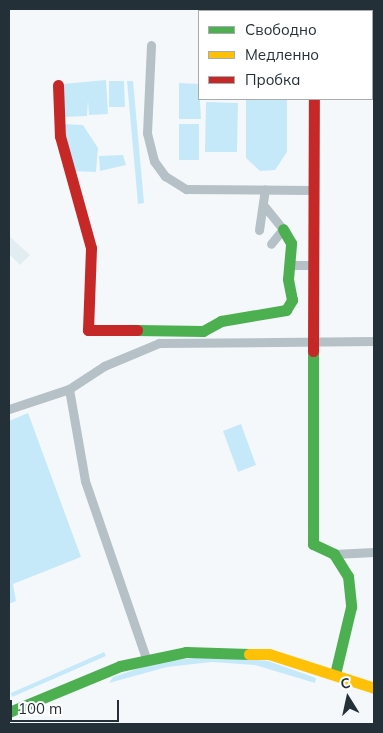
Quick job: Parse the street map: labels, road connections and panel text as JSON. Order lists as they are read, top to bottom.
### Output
{
  "legend": ["Свободно", "Медленно", "Пробка"],
  "scale_bar": "100 m",
  "north": "top"
}
